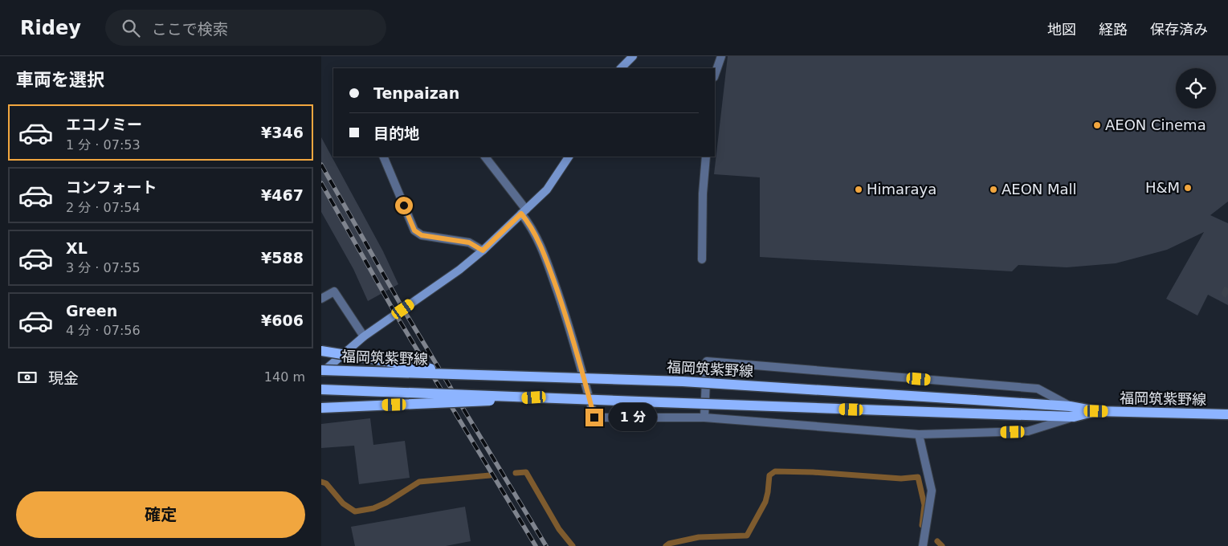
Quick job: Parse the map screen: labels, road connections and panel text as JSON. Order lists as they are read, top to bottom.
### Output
{
  "streets": {
    "main road": ["福岡筑紫野線"]
  },
  "places": [
    "AEON Cinema",
    "H&M",
    "Himaraya",
    "AEON Mall"
  ],
  "page": {
    "header": "Ridey",
    "search": "ここで検索",
    "nav": ["地図", "経路", "保存済み"],
    "heading": "車両を選択",
    "banner": ["Tenpaizan", "目的地"],
    "list": [
      {
        "name": "エコノミー",
        "note": "1 分 · 07:53",
        "value": "¥346"
      },
      {
        "name": "コンフォート",
        "note": "2 分 · 07:54",
        "value": "¥467"
      },
      {
        "name": "XL",
        "note": "3 分 · 07:55",
        "value": "¥588"
      },
      {
        "name": "Green",
        "note": "4 分 · 07:56",
        "value": "¥606"
      }
    ],
    "pay": ["現金", "140 m"],
    "bubble": "1 分",
    "buttons": "確定"
  }
}
